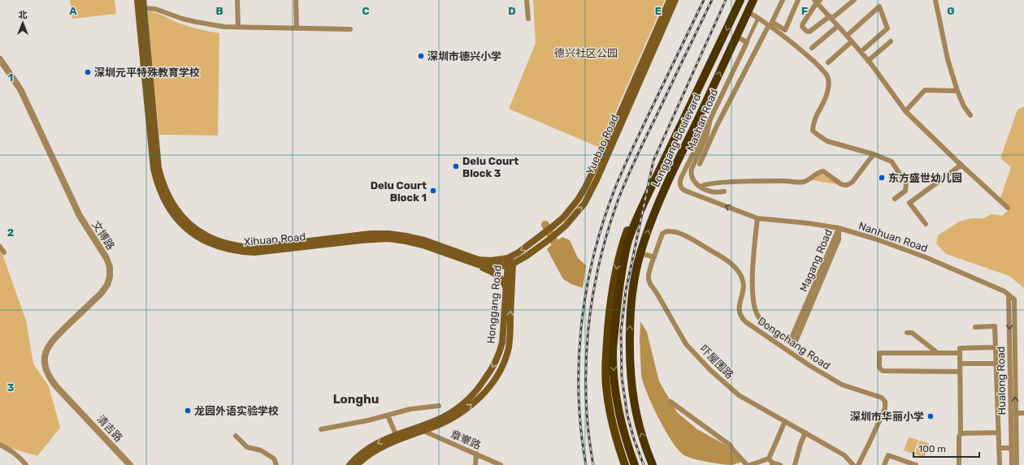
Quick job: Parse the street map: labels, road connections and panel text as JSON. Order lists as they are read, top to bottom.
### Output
{
  "streets": {
    "highway": ["Longgang Boulevard"],
    "main road": ["Yuebao Road", "Xihuan Road", "Honggang Road"],
    "street": [
      "Mashan Road",
      "文博路",
      "Nanhuan Road",
      "Magang Road",
      "Dongchang Road",
      "吓屋围路",
      "Hualong Road",
      "清吉路",
      "章輋路"
    ]
  },
  "crossings": [
    ["Mashan Road", "Nanhuan Road"],
    ["Yuebao Road", "Xihuan Road"],
    ["Yuebao Road", "Honggang Road"],
    ["文博路", "清吉路"],
    ["Nanhuan Road", "Magang Road"],
    ["Nanhuan Road", "Hualong Road"],
    ["Xihuan Road", "Honggang Road"],
    ["Honggang Road", "章輋路"],
    ["Dongchang Road", "吓屋围路"]
  ],
  "districts": ["Longhu"],
  "parks": ["德兴社区公园"],
  "places": [
    "深圳市德兴小学",
    "深圳元平特殊教育学校",
    "Delu Court Block 3",
    "东方盛世幼儿园",
    "Delu Court Block 1",
    "龙园外语实验学校",
    "深圳市华丽小学"
  ],
  "scale_bar": "100 m",
  "north": "top",
  "grid": {
    "columns": [
      "A",
      "B",
      "C",
      "D",
      "E",
      "F",
      "G"
    ],
    "rows": ["1", "2", "3"]
  }
}
